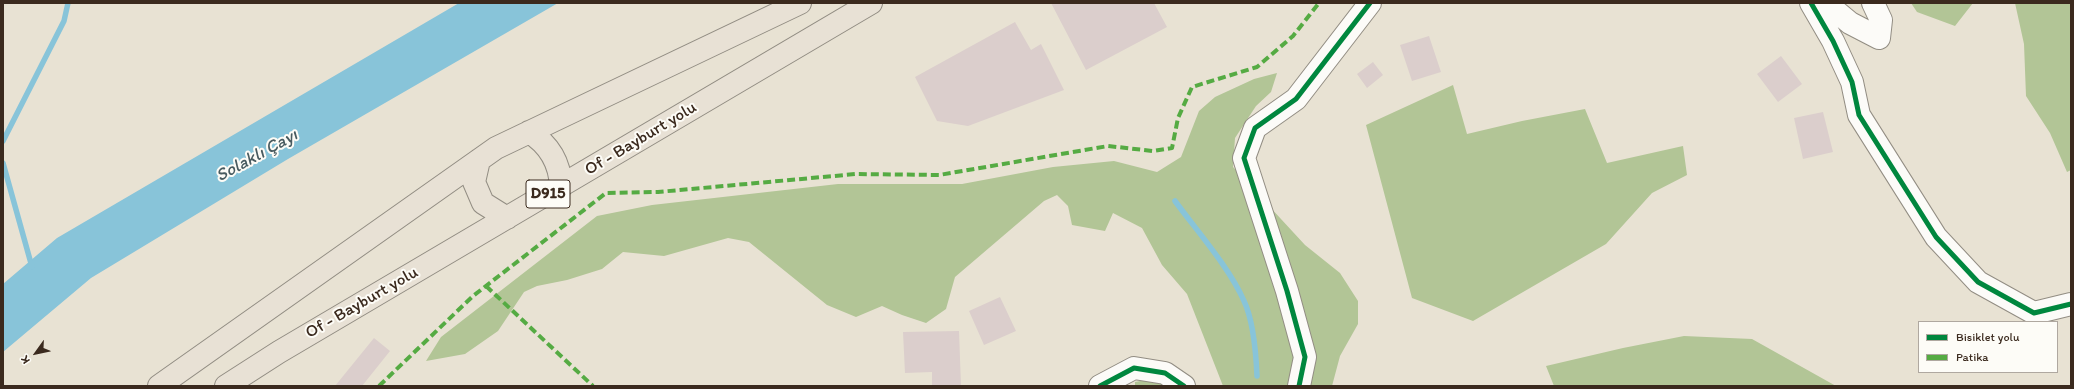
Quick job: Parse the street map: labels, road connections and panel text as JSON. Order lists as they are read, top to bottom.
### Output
{
  "streets": {
    "highway": ["Of - Bayburt yolu", "D915"]
  },
  "water": ["Solaklı Çayı"],
  "legend": ["Bisiklet yolu", "Patika"],
  "north": "bottom left"
}
